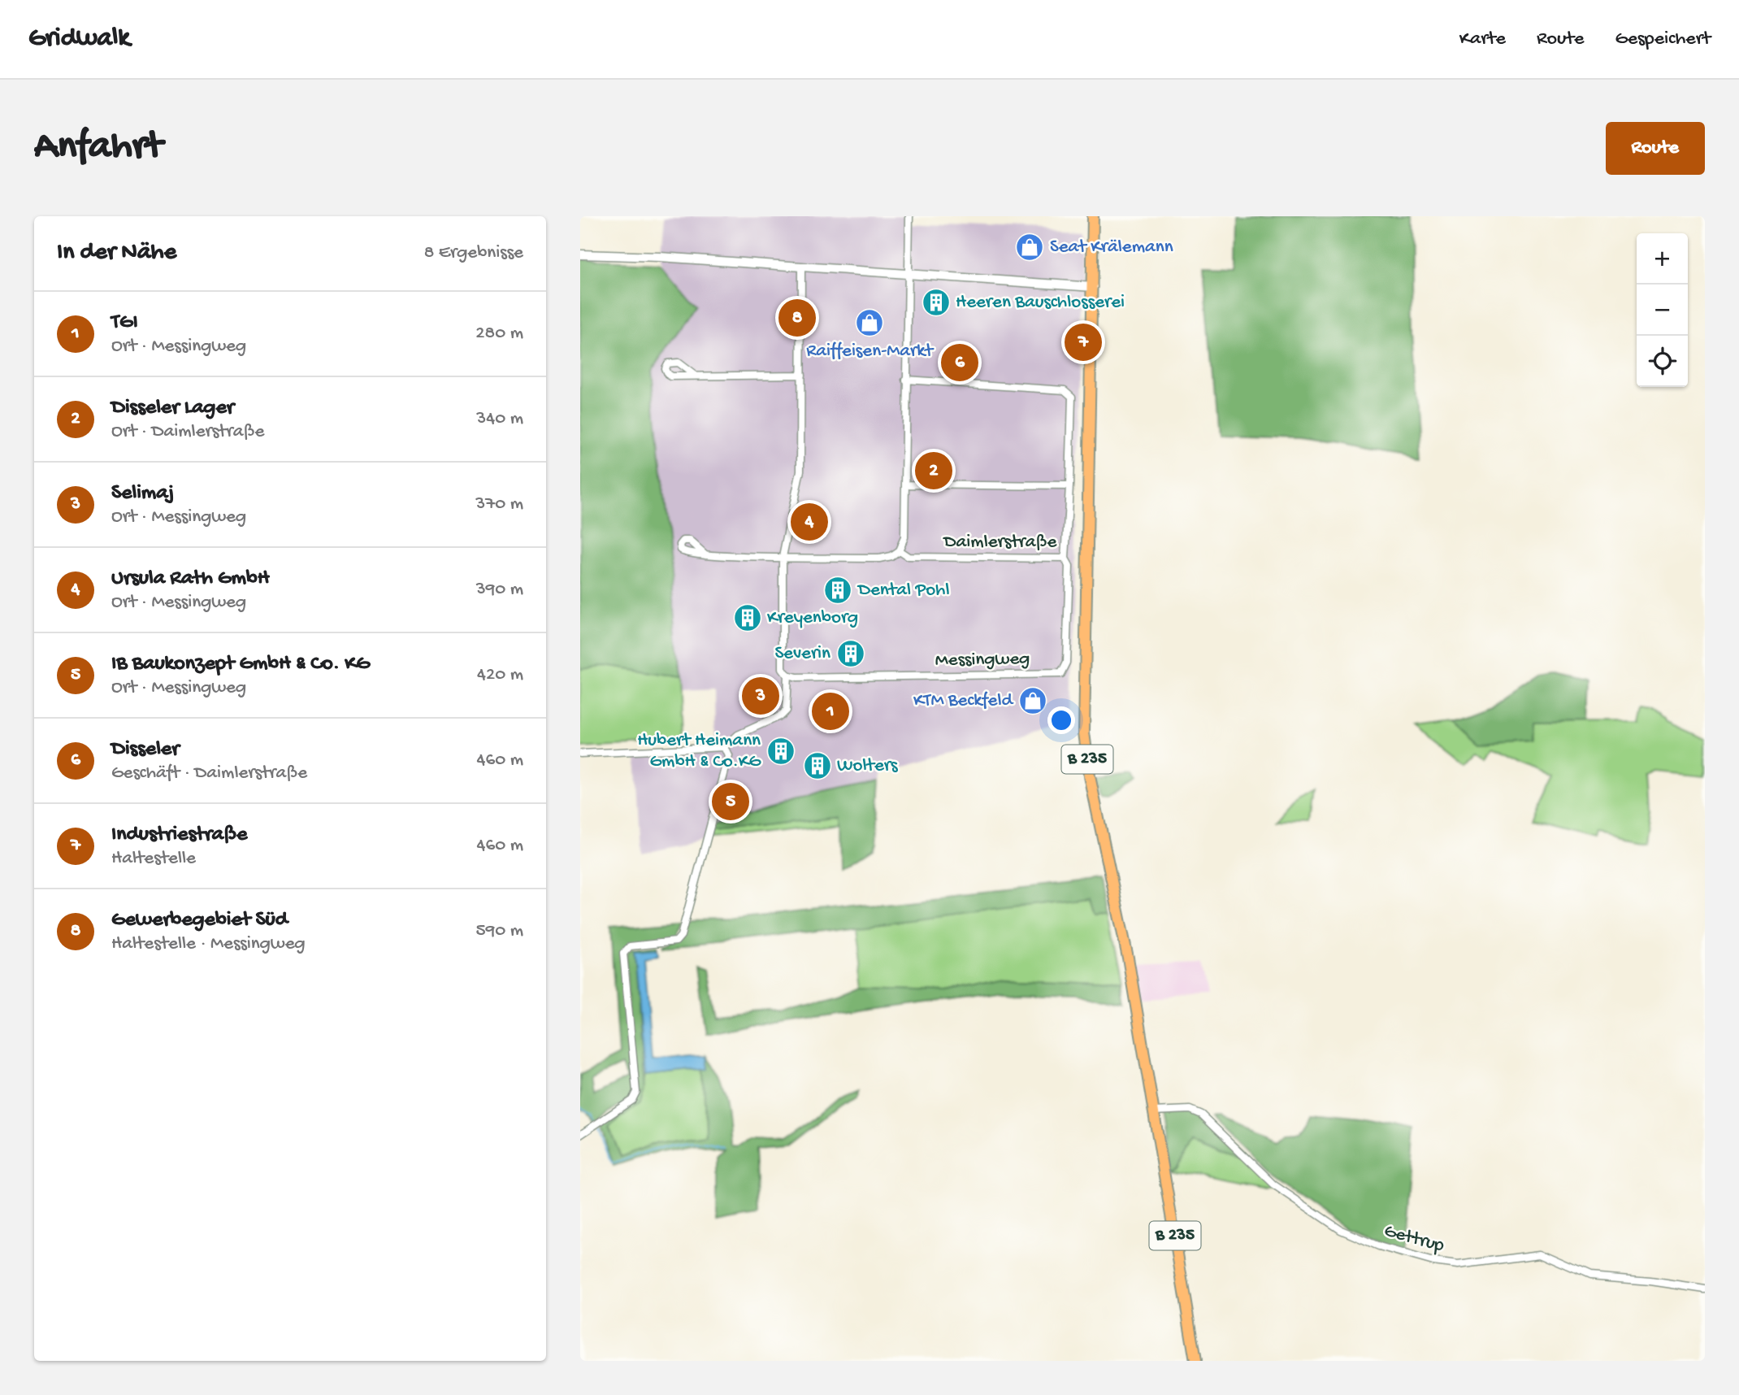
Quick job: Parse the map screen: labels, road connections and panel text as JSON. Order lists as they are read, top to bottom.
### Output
{
  "streets": {
    "main road": ["B 235"],
    "street": ["Daimlerstraße", "Messingweg", "Gettrup"]
  },
  "crossings": [
    ["Daimlerstraße", "Messingweg"],
    ["B 235", "Gettrup"]
  ],
  "places": {
    "shop": ["Seat Krälemann", "Raiffeisen-Markt", "KTM Beckfeld"],
    "building": [
      "Heeren Bauschlosserei",
      "Dental Pohl",
      "Kreyenborg",
      "Severin",
      "Hubert Heimann GmbH & Co.KG",
      "Wolters"
    ]
  },
  "page": {
    "header": "Gridwalk",
    "nav": ["Karte", "Route", "Gespeichert"],
    "buttons": "Route",
    "title": "Anfahrt",
    "heading": ["In der Nähe", "8 Ergebnisse"],
    "map_buttons": ["+", "−"],
    "list": [
      {
        "mark": "1",
        "name": "TGI",
        "note": "Ort · Messingweg",
        "value": "280 m"
      },
      {
        "mark": "2",
        "name": "Disseler Lager",
        "note": "Ort · Daimlerstraße",
        "value": "340 m"
      },
      {
        "mark": "3",
        "name": "Selimaj",
        "note": "Ort · Messingweg",
        "value": "370 m"
      },
      {
        "mark": "4",
        "name": "Ursula Rath GmbH",
        "note": "Ort · Messingweg",
        "value": "390 m"
      },
      {
        "mark": "5",
        "name": "IB Baukonzept GmbH & Co. KG",
        "note": "Ort · Messingweg",
        "value": "420 m"
      },
      {
        "mark": "6",
        "name": "Disseler",
        "note": "Geschäft · Daimlerstraße",
        "value": "460 m"
      },
      {
        "mark": "7",
        "name": "Industriestraße",
        "note": "Haltestelle",
        "value": "460 m"
      },
      {
        "mark": "8",
        "name": "Gewerbegebiet Süd",
        "note": "Haltestelle · Messingweg",
        "value": "590 m"
      }
    ],
    "pins": [
      "8",
      "7",
      "6",
      "2",
      "4",
      "3",
      "1",
      "5"
    ]
  }
}
